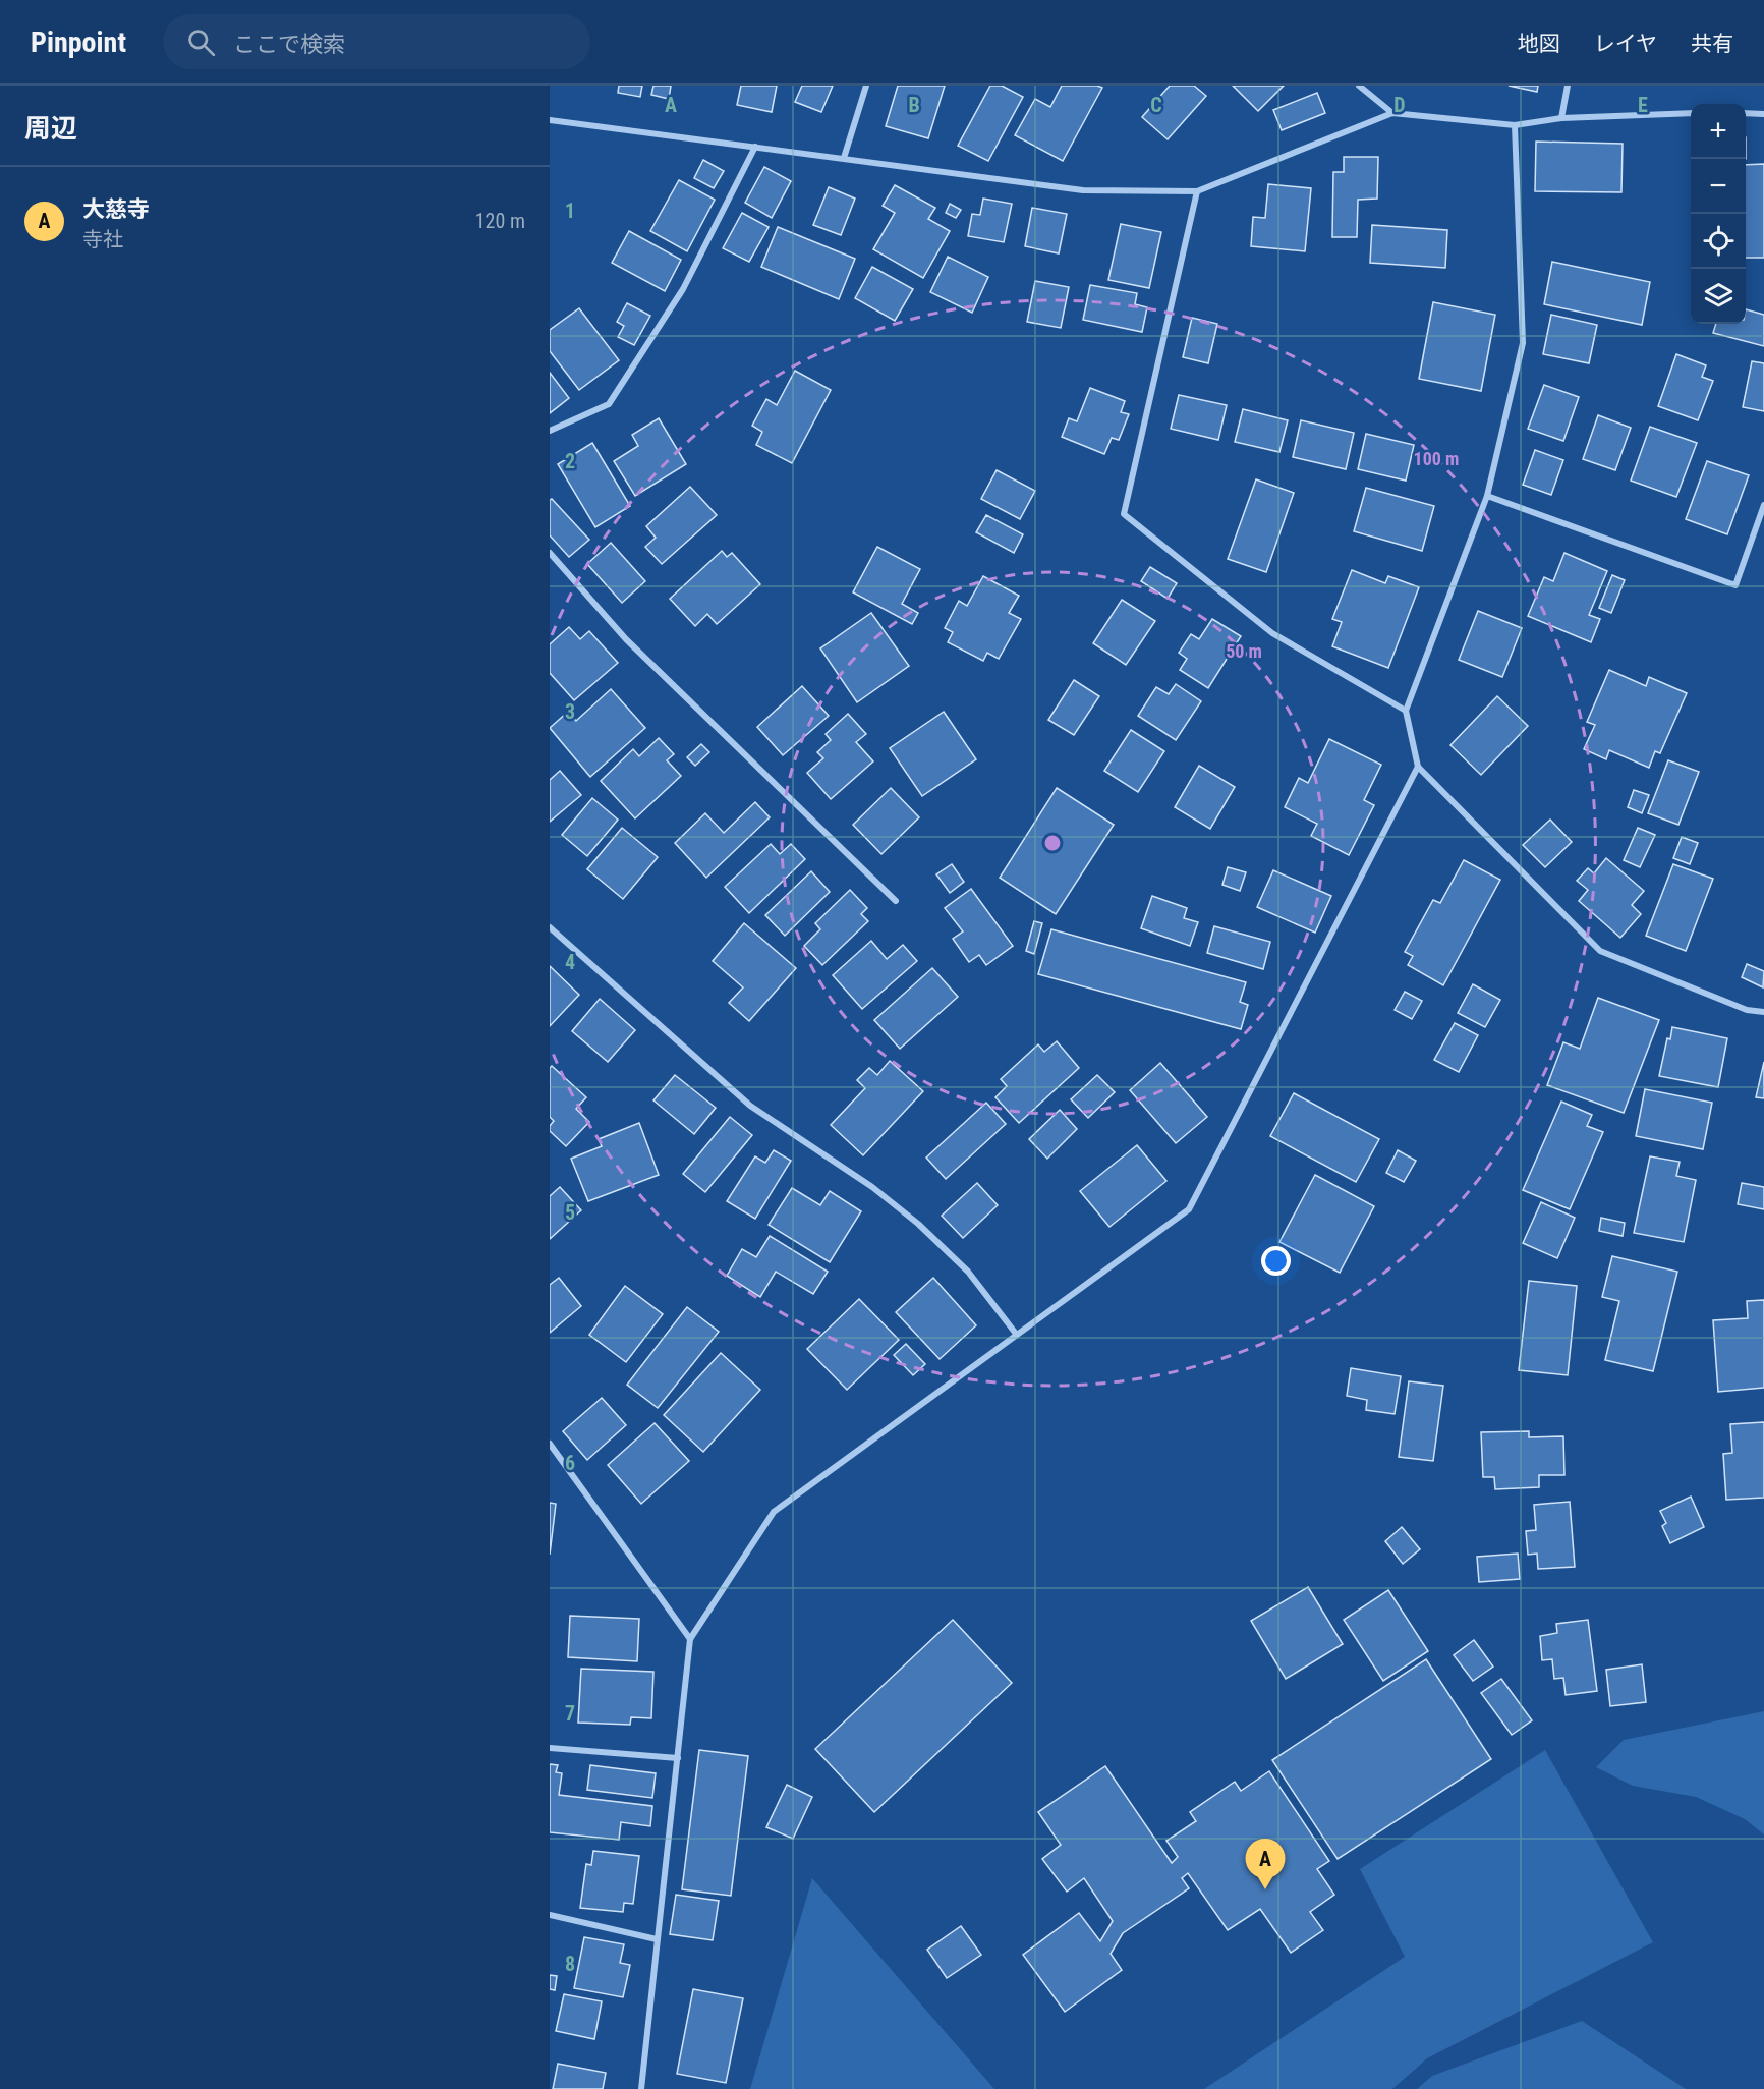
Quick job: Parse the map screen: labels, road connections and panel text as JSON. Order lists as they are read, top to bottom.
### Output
{
  "page": {
    "header": "Pinpoint",
    "search": "ここで検索",
    "nav": ["地図", "レイヤ", "共有"],
    "heading": "周辺",
    "map_buttons": ["+", "−"],
    "list": [
      {
        "mark": "A",
        "name": "大慈寺",
        "note": "寺社",
        "value": "120 m"
      }
    ],
    "pins": "A"
  },
  "grid": {
    "columns": [
      "A",
      "B",
      "C",
      "D",
      "E"
    ],
    "rows": [
      "1",
      "2",
      "3",
      "4",
      "5",
      "6",
      "7",
      "8"
    ]
  },
  "rings": ["100 m", "50 m"]
}
